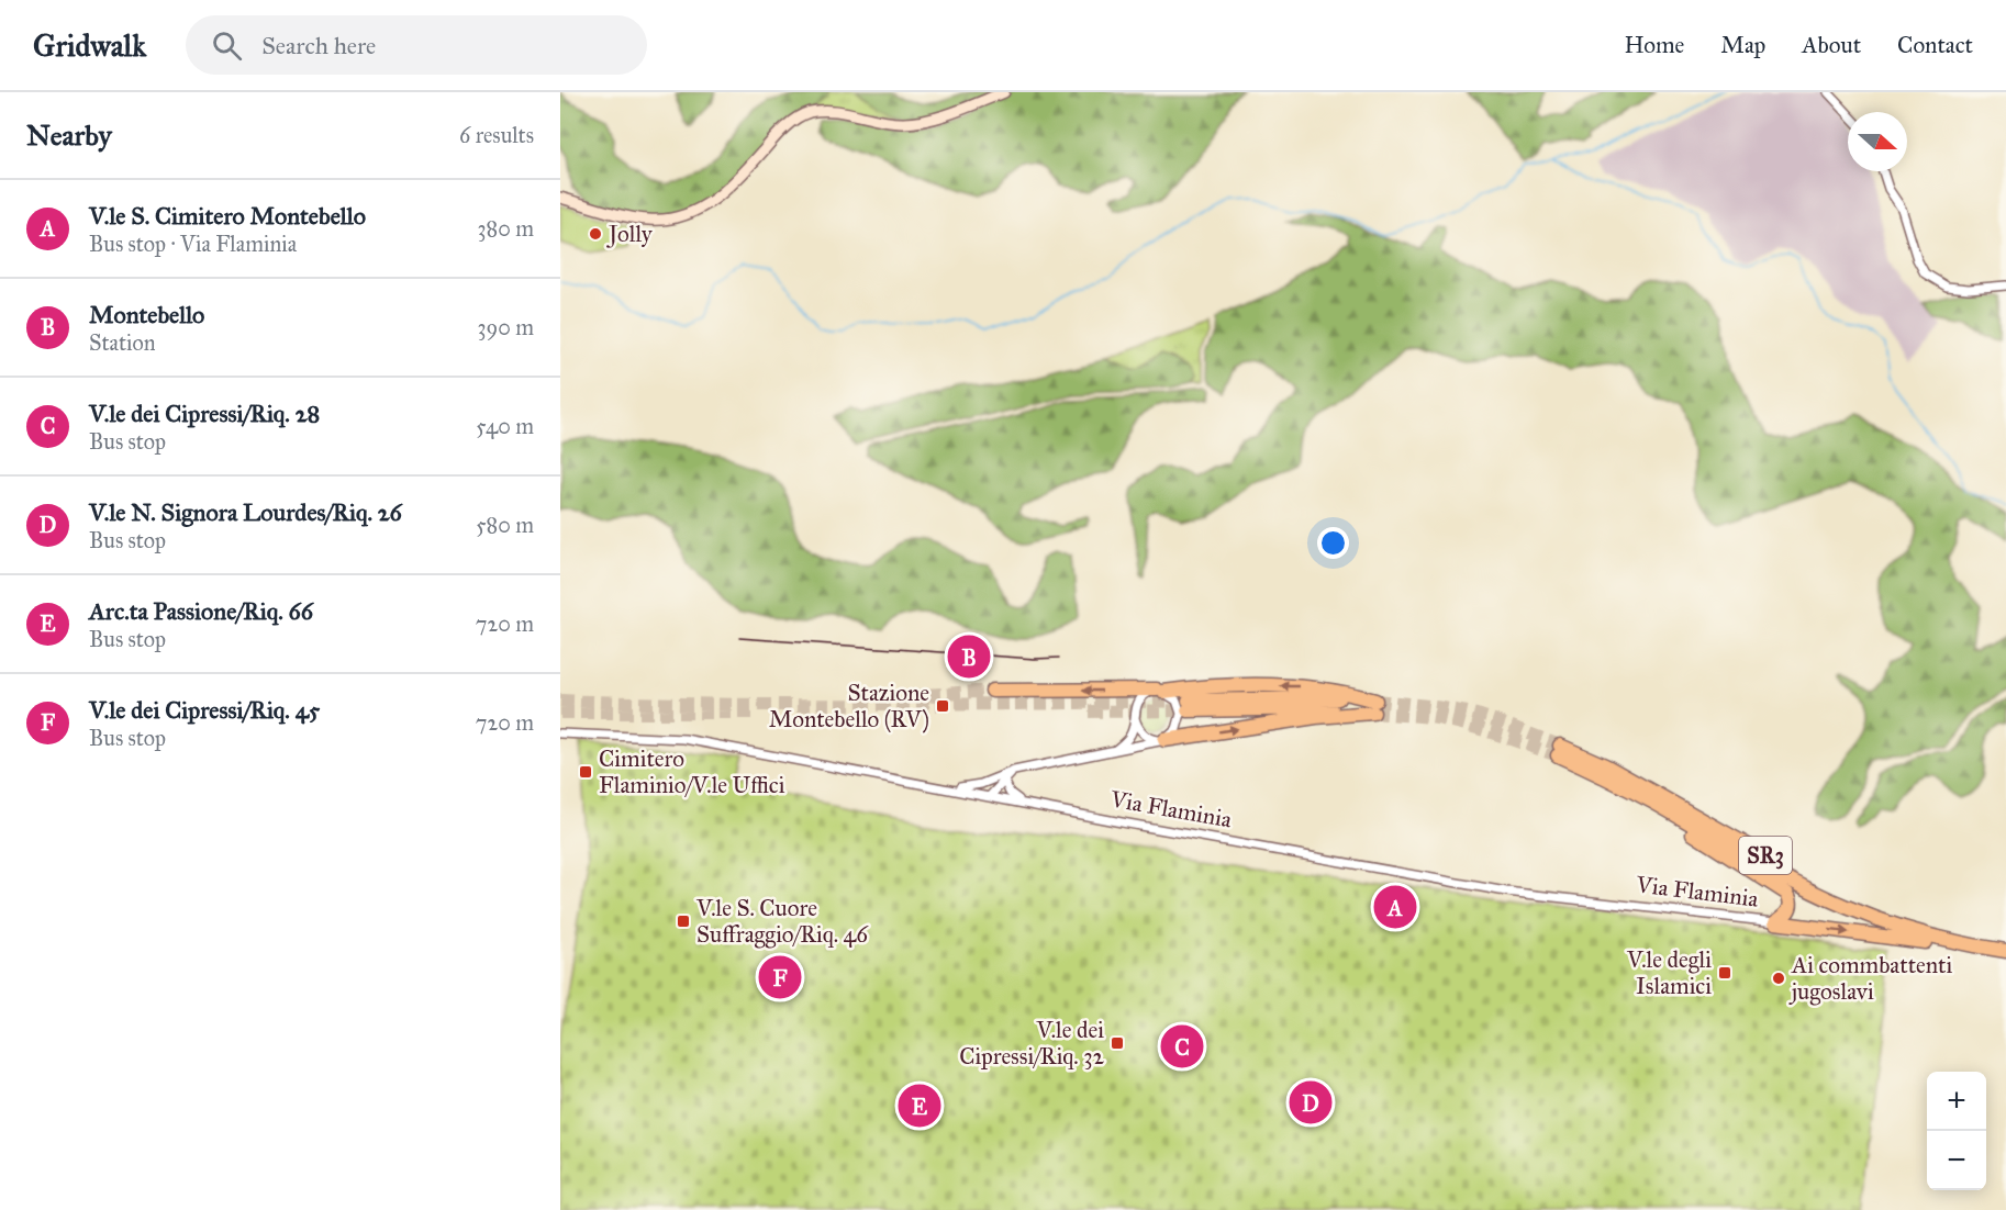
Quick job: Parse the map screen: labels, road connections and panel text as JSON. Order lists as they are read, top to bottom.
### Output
{
  "streets": {
    "highway": ["Via Flaminia", "SR3"]
  },
  "places": {
    "other": ["Jolly", "Ai commbattenti jugoslavi"],
    "transit": [
      "Stazione Montebello (RV)",
      "Cimitero Flaminio/V.le Uffici",
      "V.le S. Cuore Suffraggio/Riq. 46",
      "V.le degli Islamici",
      "V.le dei Cipressi/Riq. 32"
    ]
  },
  "north": "right",
  "page": {
    "header": "Gridwalk",
    "search": "Search here",
    "nav": [
      "Home",
      "Map",
      "About",
      "Contact"
    ],
    "heading": ["Nearby", "6 results"],
    "list": [
      {
        "mark": "A",
        "name": "V.le S. Cimitero Montebello",
        "note": "Bus stop · Via Flaminia",
        "value": "380 m"
      },
      {
        "mark": "B",
        "name": "Montebello",
        "note": "Station",
        "value": "390 m"
      },
      {
        "mark": "C",
        "name": "V.le dei Cipressi/Riq. 28",
        "note": "Bus stop",
        "value": "540 m"
      },
      {
        "mark": "D",
        "name": "V.le N. Signora Lourdes/Riq. 26",
        "note": "Bus stop",
        "value": "580 m"
      },
      {
        "mark": "E",
        "name": "Arc.ta Passione/Riq. 66",
        "note": "Bus stop",
        "value": "720 m"
      },
      {
        "mark": "F",
        "name": "V.le dei Cipressi/Riq. 45",
        "note": "Bus stop",
        "value": "720 m"
      }
    ],
    "pins": [
      "B",
      "A",
      "F",
      "C",
      "D",
      "E"
    ],
    "map_buttons": ["+", "−"]
  }
}
